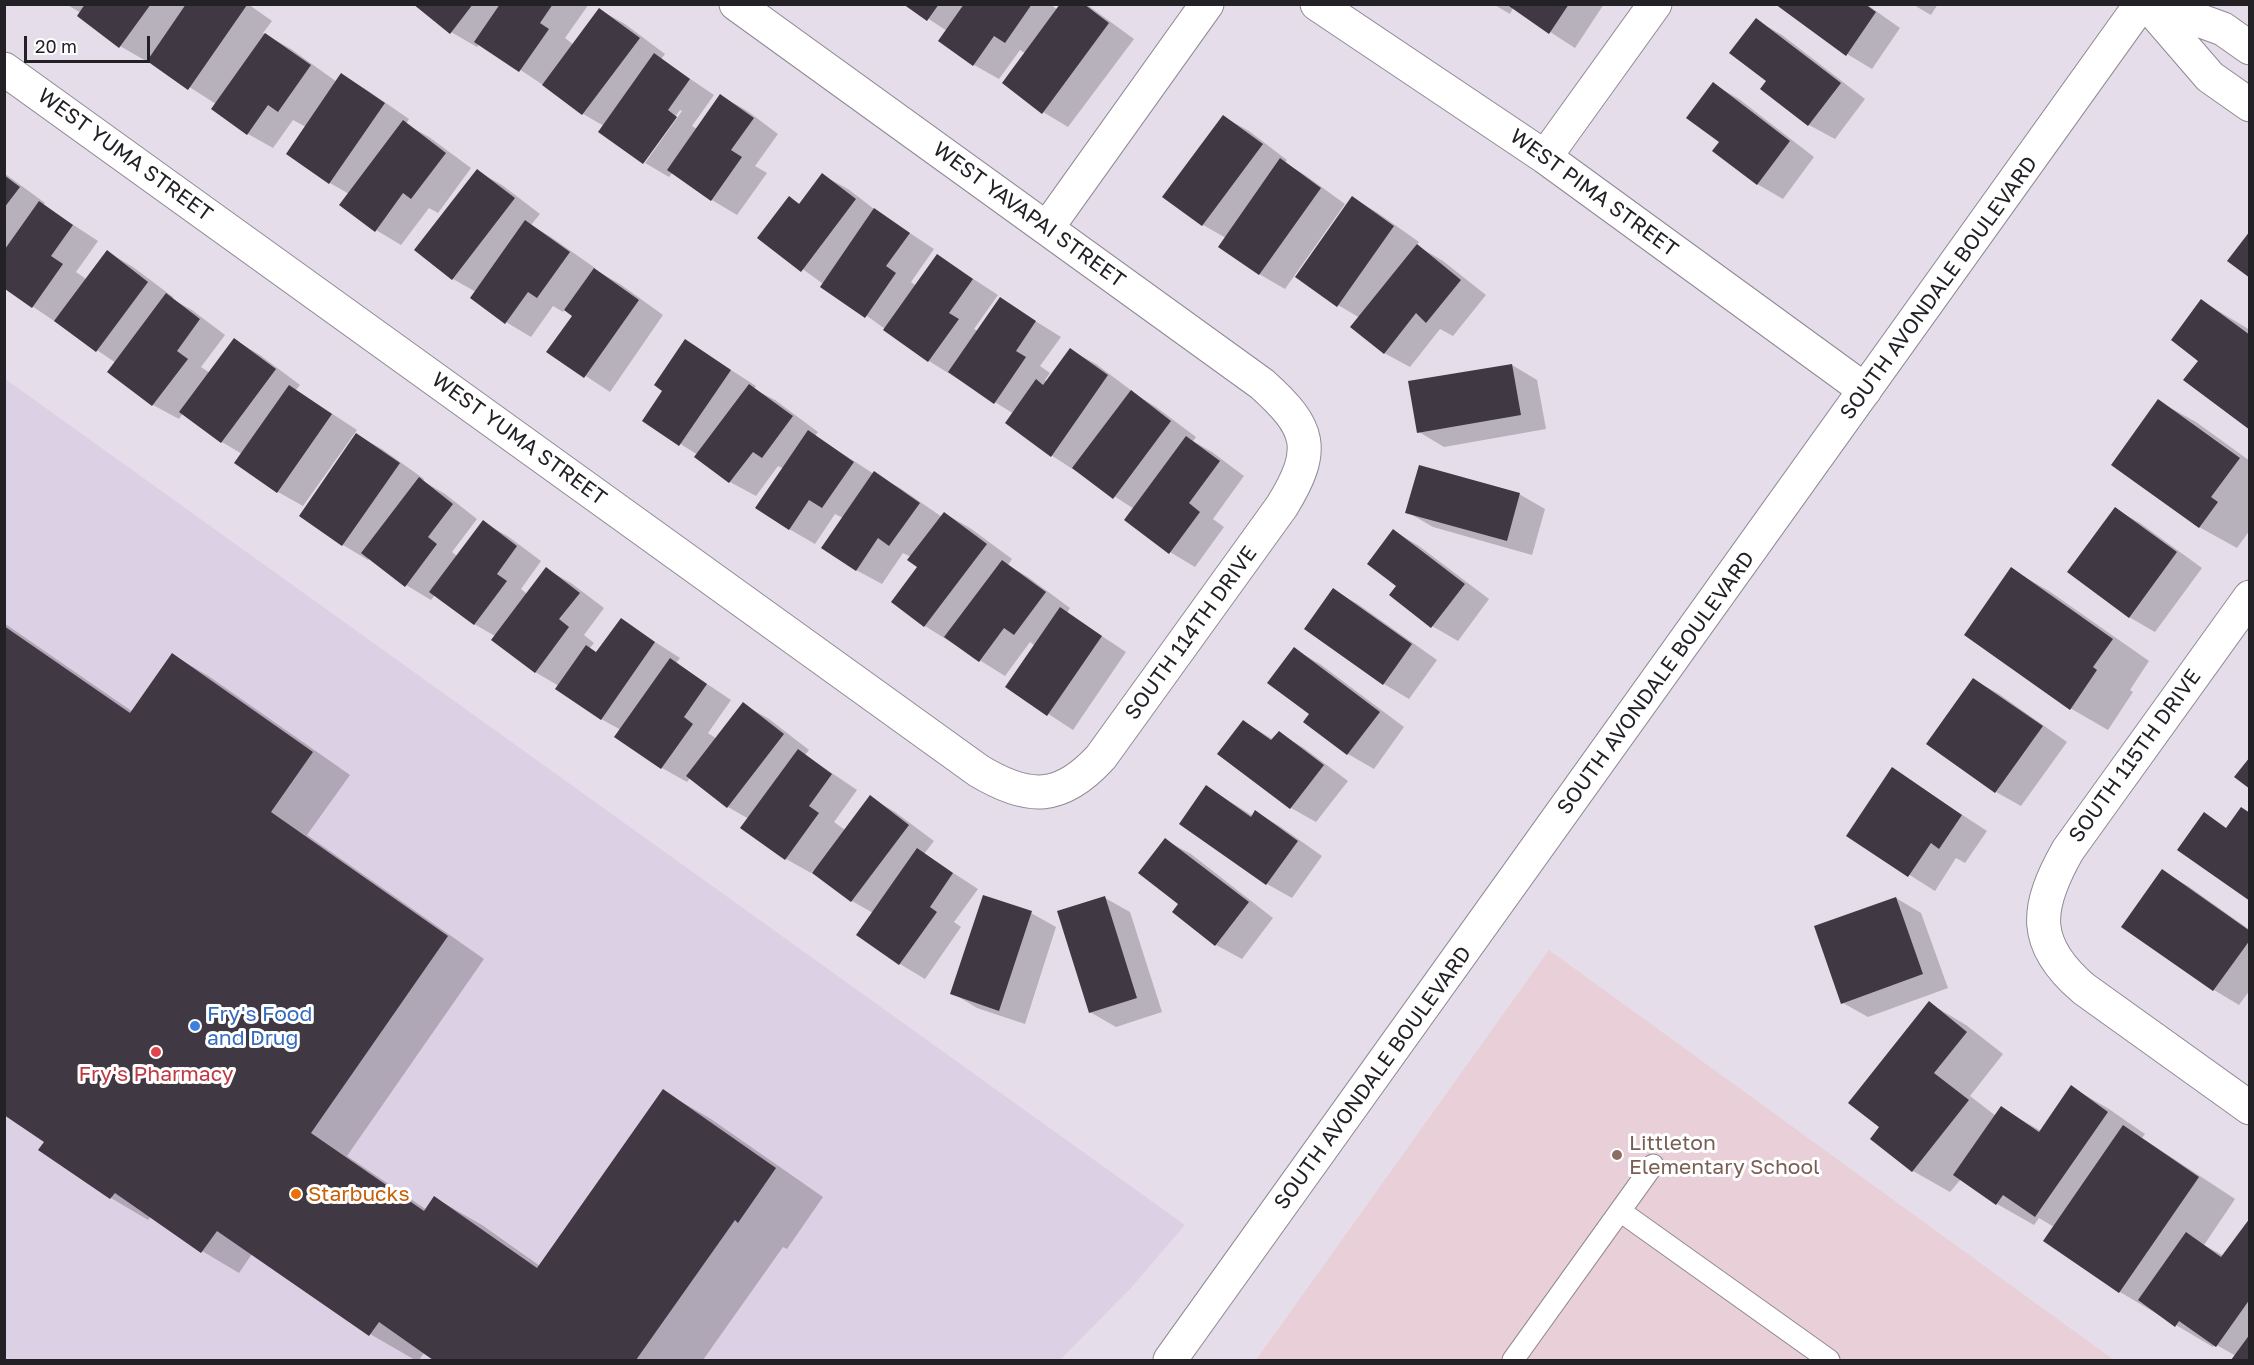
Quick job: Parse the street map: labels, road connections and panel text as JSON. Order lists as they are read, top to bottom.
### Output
{
  "streets": {
    "street": [
      "WEST YUMA STREET",
      "WEST PIMA STREET",
      "WEST YAVAPAI STREET",
      "SOUTH AVONDALE BOULEVARD",
      "SOUTH 114TH DRIVE",
      "SOUTH 115TH DRIVE"
    ]
  },
  "crossings": [
    ["WEST YUMA STREET", "SOUTH 114TH DRIVE"],
    ["WEST PIMA STREET", "SOUTH AVONDALE BOULEVARD"],
    ["WEST YAVAPAI STREET", "SOUTH 114TH DRIVE"]
  ],
  "places": [
    "Fry's Food and Drug",
    "Fry's Pharmacy",
    "Littleton Elementary School",
    "Starbucks"
  ],
  "scale_bar": "20 m"
}
